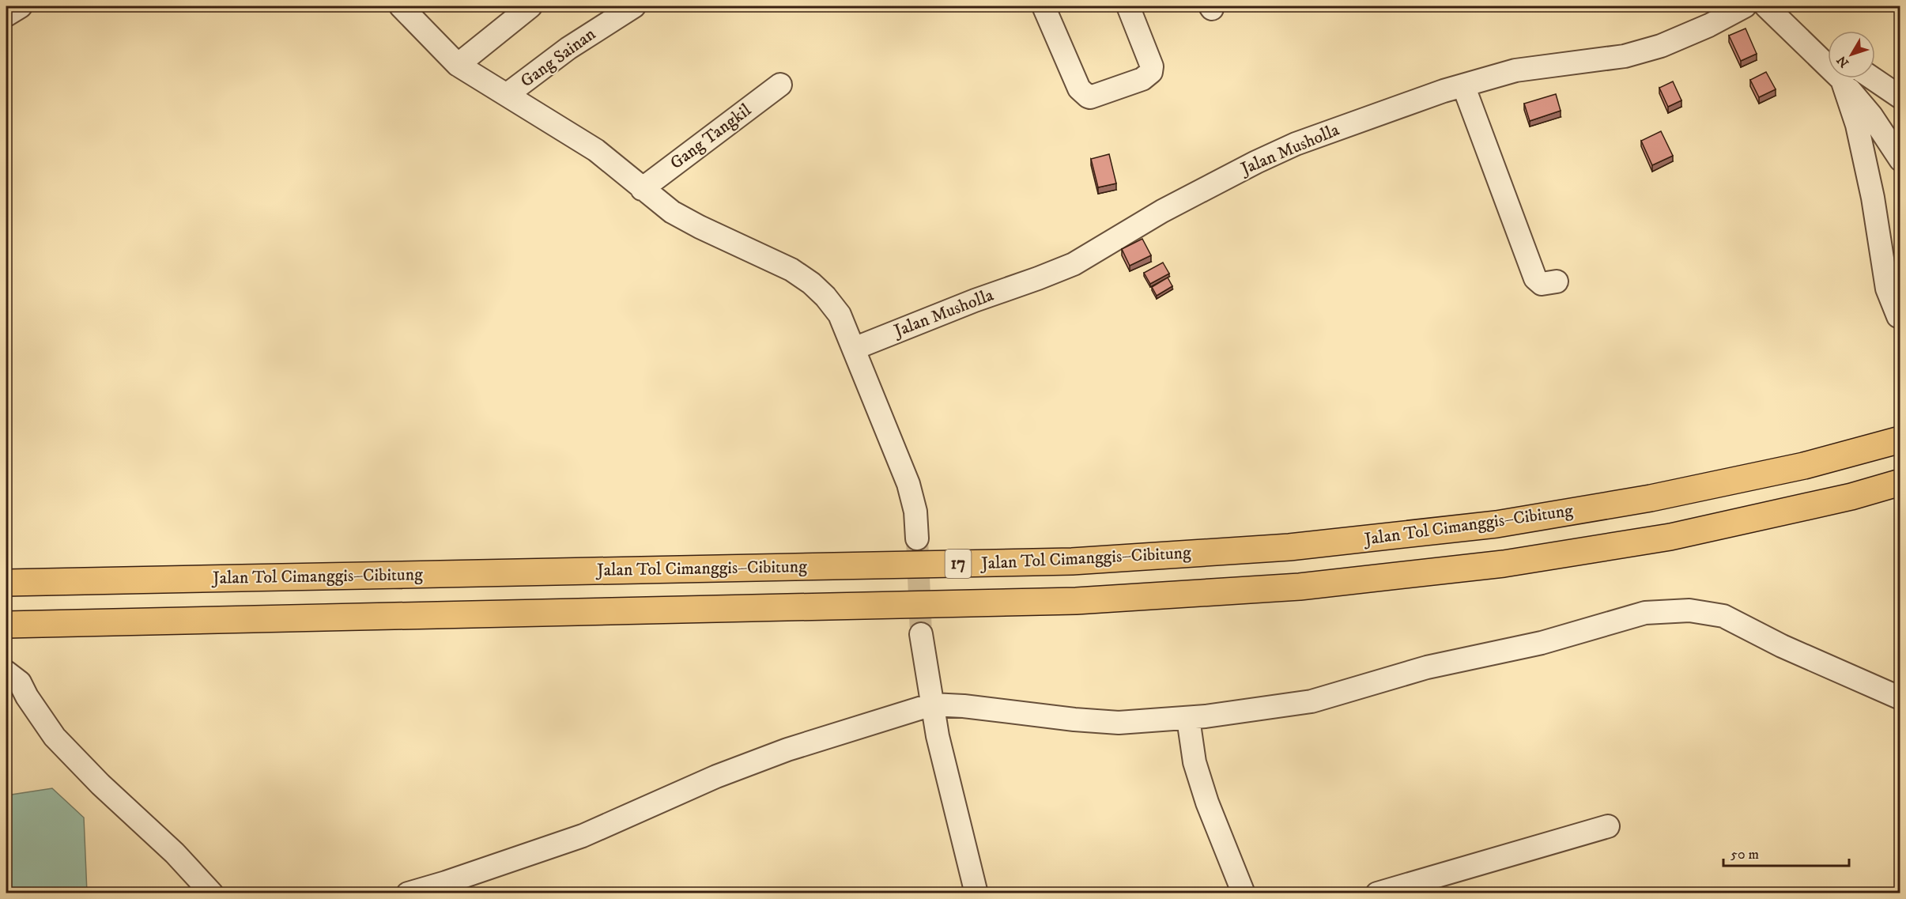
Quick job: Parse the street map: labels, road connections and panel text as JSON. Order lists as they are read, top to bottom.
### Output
{
  "streets": {
    "highway": ["Jalan Tol Cimanggis–Cibitung", "17"],
    "street": ["Gang Sainan", "Gang Tangkil", "Jalan Musholla"]
  },
  "scale_bar": "50 m",
  "north": "bottom left"
}
